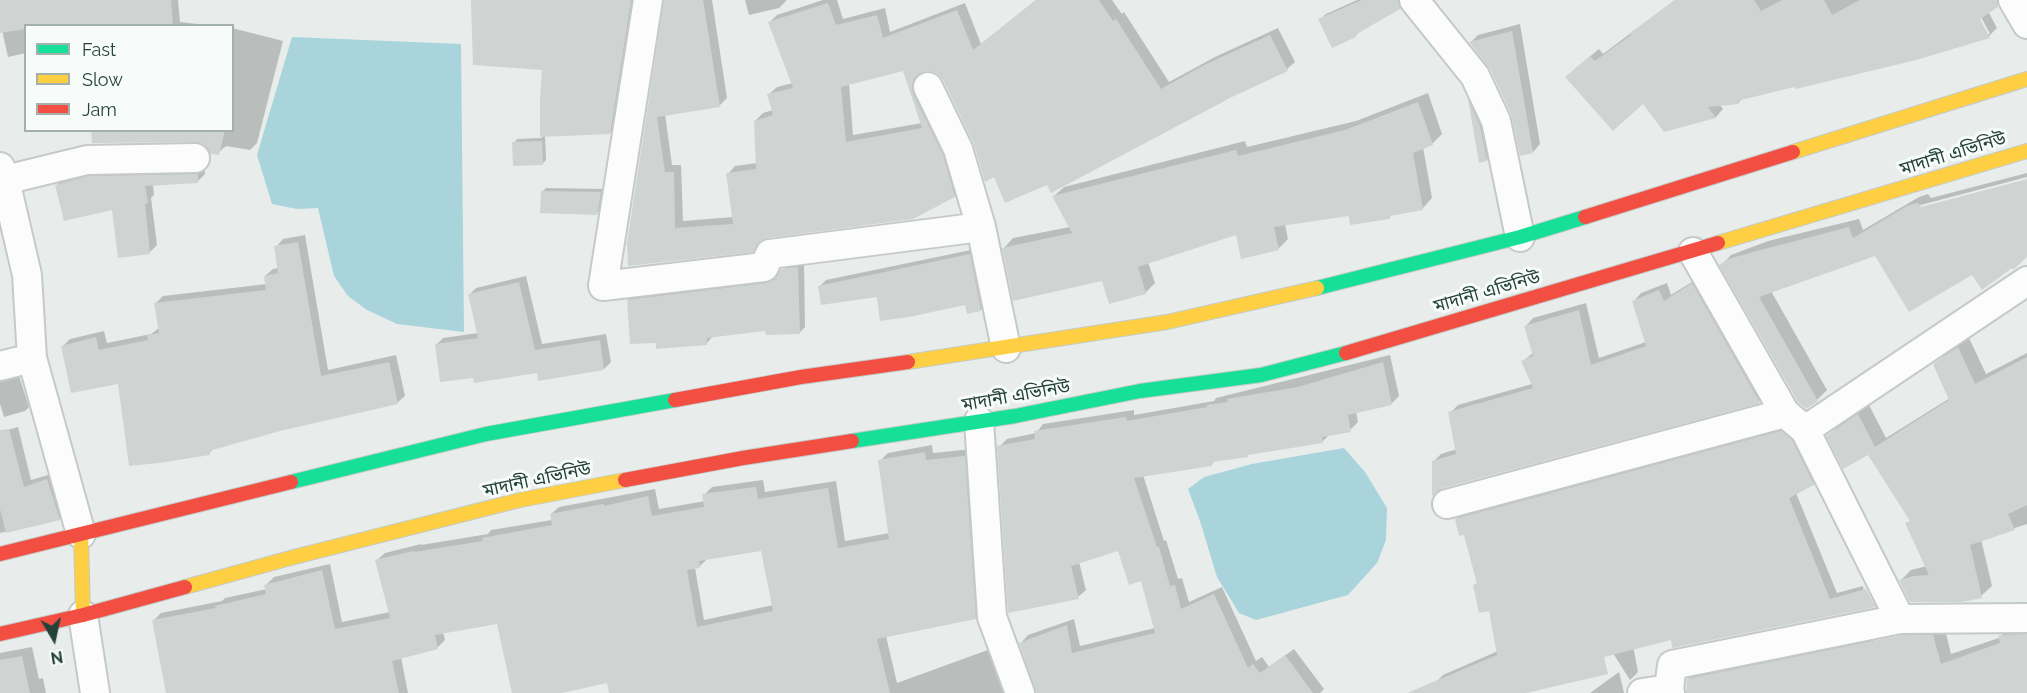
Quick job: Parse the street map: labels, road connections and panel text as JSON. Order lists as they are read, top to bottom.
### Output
{
  "streets": {
    "main road": ["মাদানী এভিনিউ"]
  },
  "legend": ["Fast", "Slow", "Jam"],
  "north": "bottom"
}
